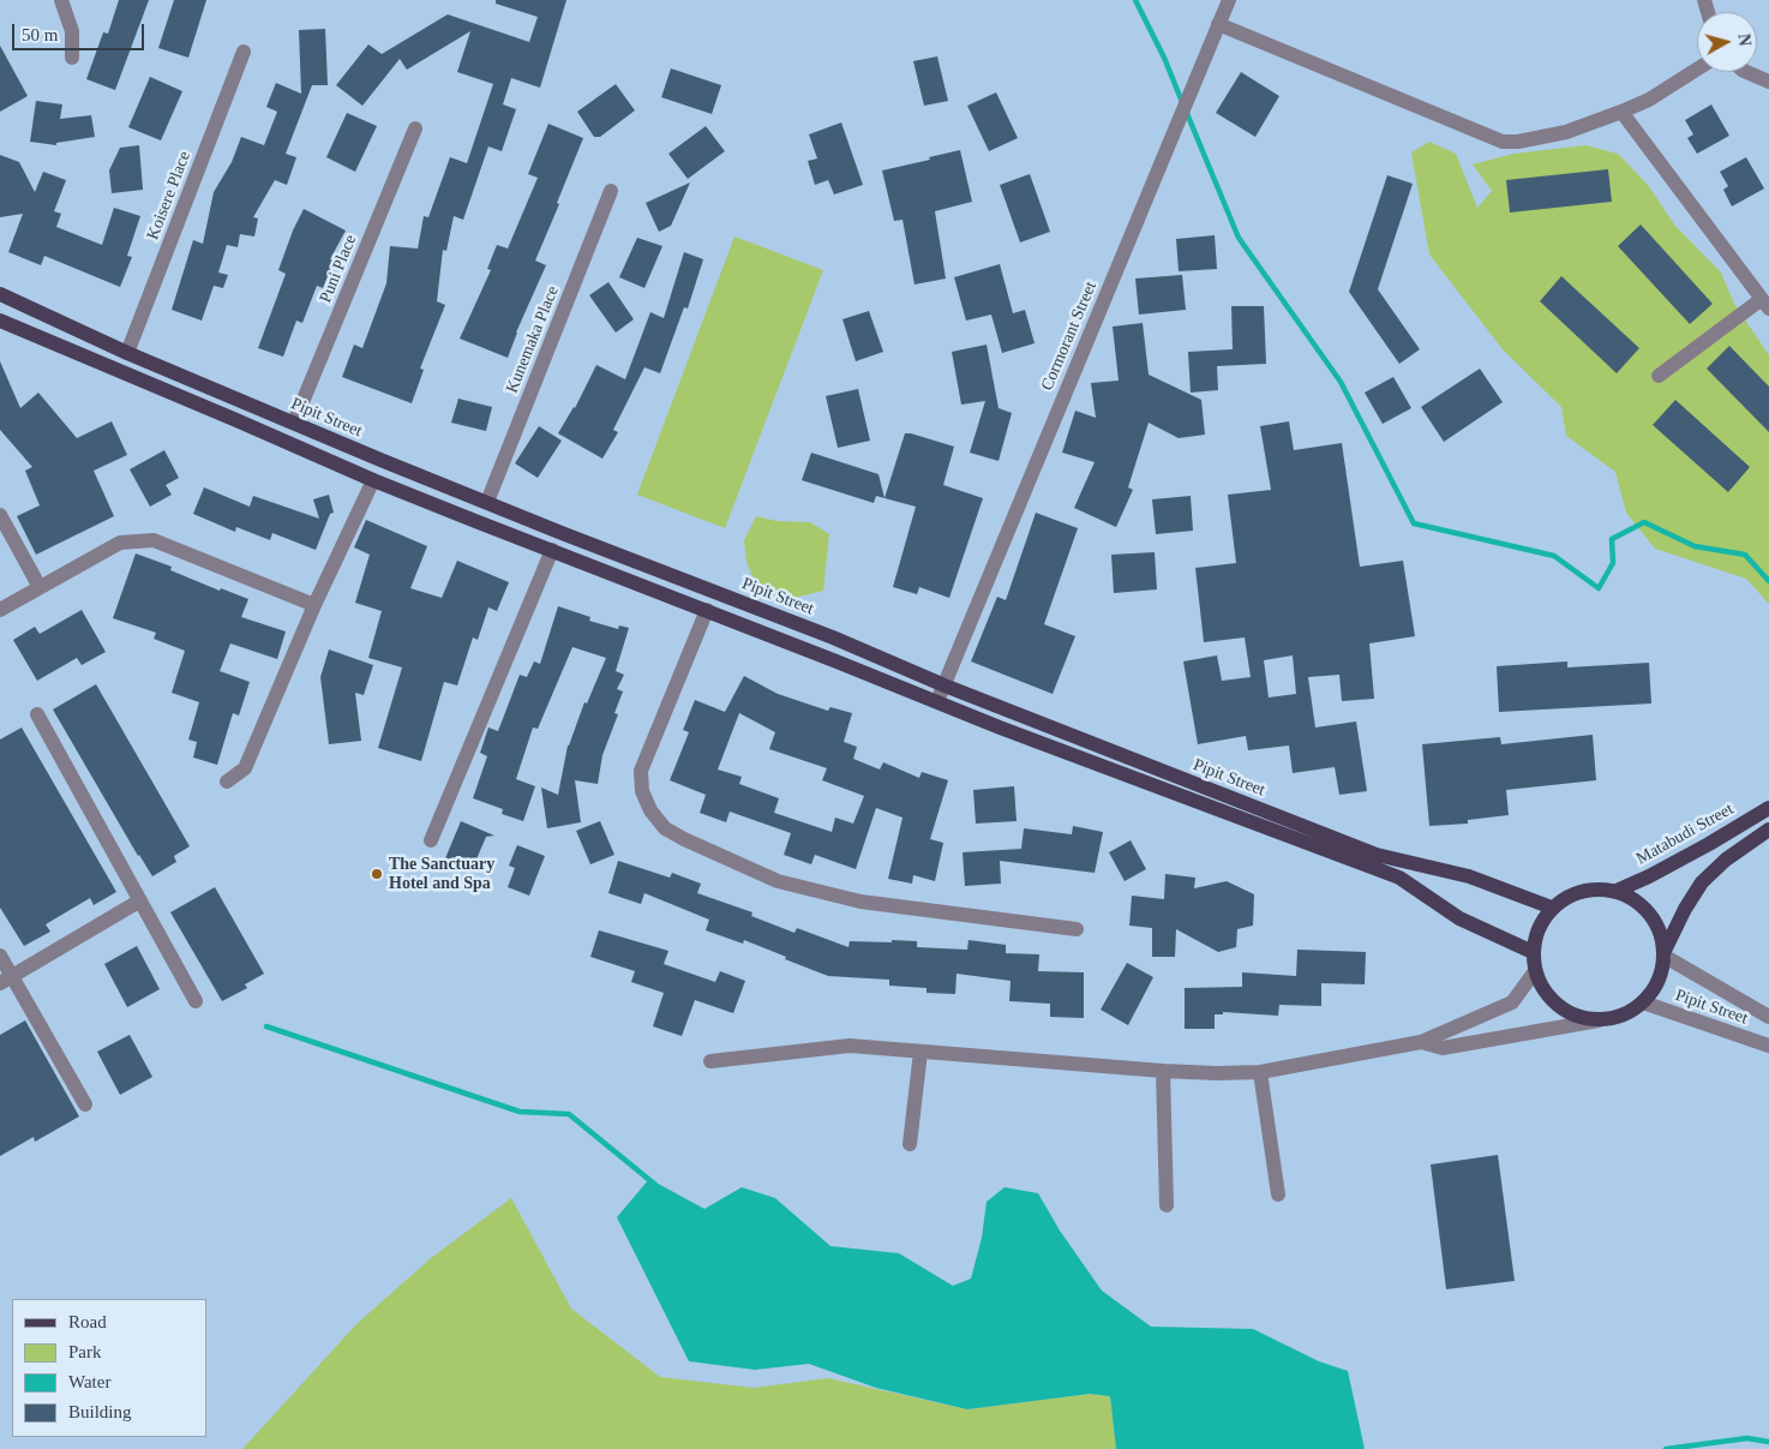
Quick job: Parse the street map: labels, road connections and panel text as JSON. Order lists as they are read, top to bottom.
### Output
{
  "streets": {
    "main road": ["Pipit Street", "Matabudi Street"],
    "street": [
      "Koisere Place",
      "Puni Place",
      "Cormorant Street",
      "Kunemaka Place"
    ]
  },
  "crossings": [
    ["Koisere Place", "Pipit Street"],
    ["Puni Place", "Pipit Street"],
    ["Cormorant Street", "Pipit Street"],
    ["Kunemaka Place", "Pipit Street"],
    ["Pipit Street", "Matabudi Street"]
  ],
  "places": ["The Sanctuary Hotel and Spa"],
  "legend": [
    "Road",
    "Park",
    "Water",
    "Building"
  ],
  "scale_bar": "50 m",
  "north": "right"
}
